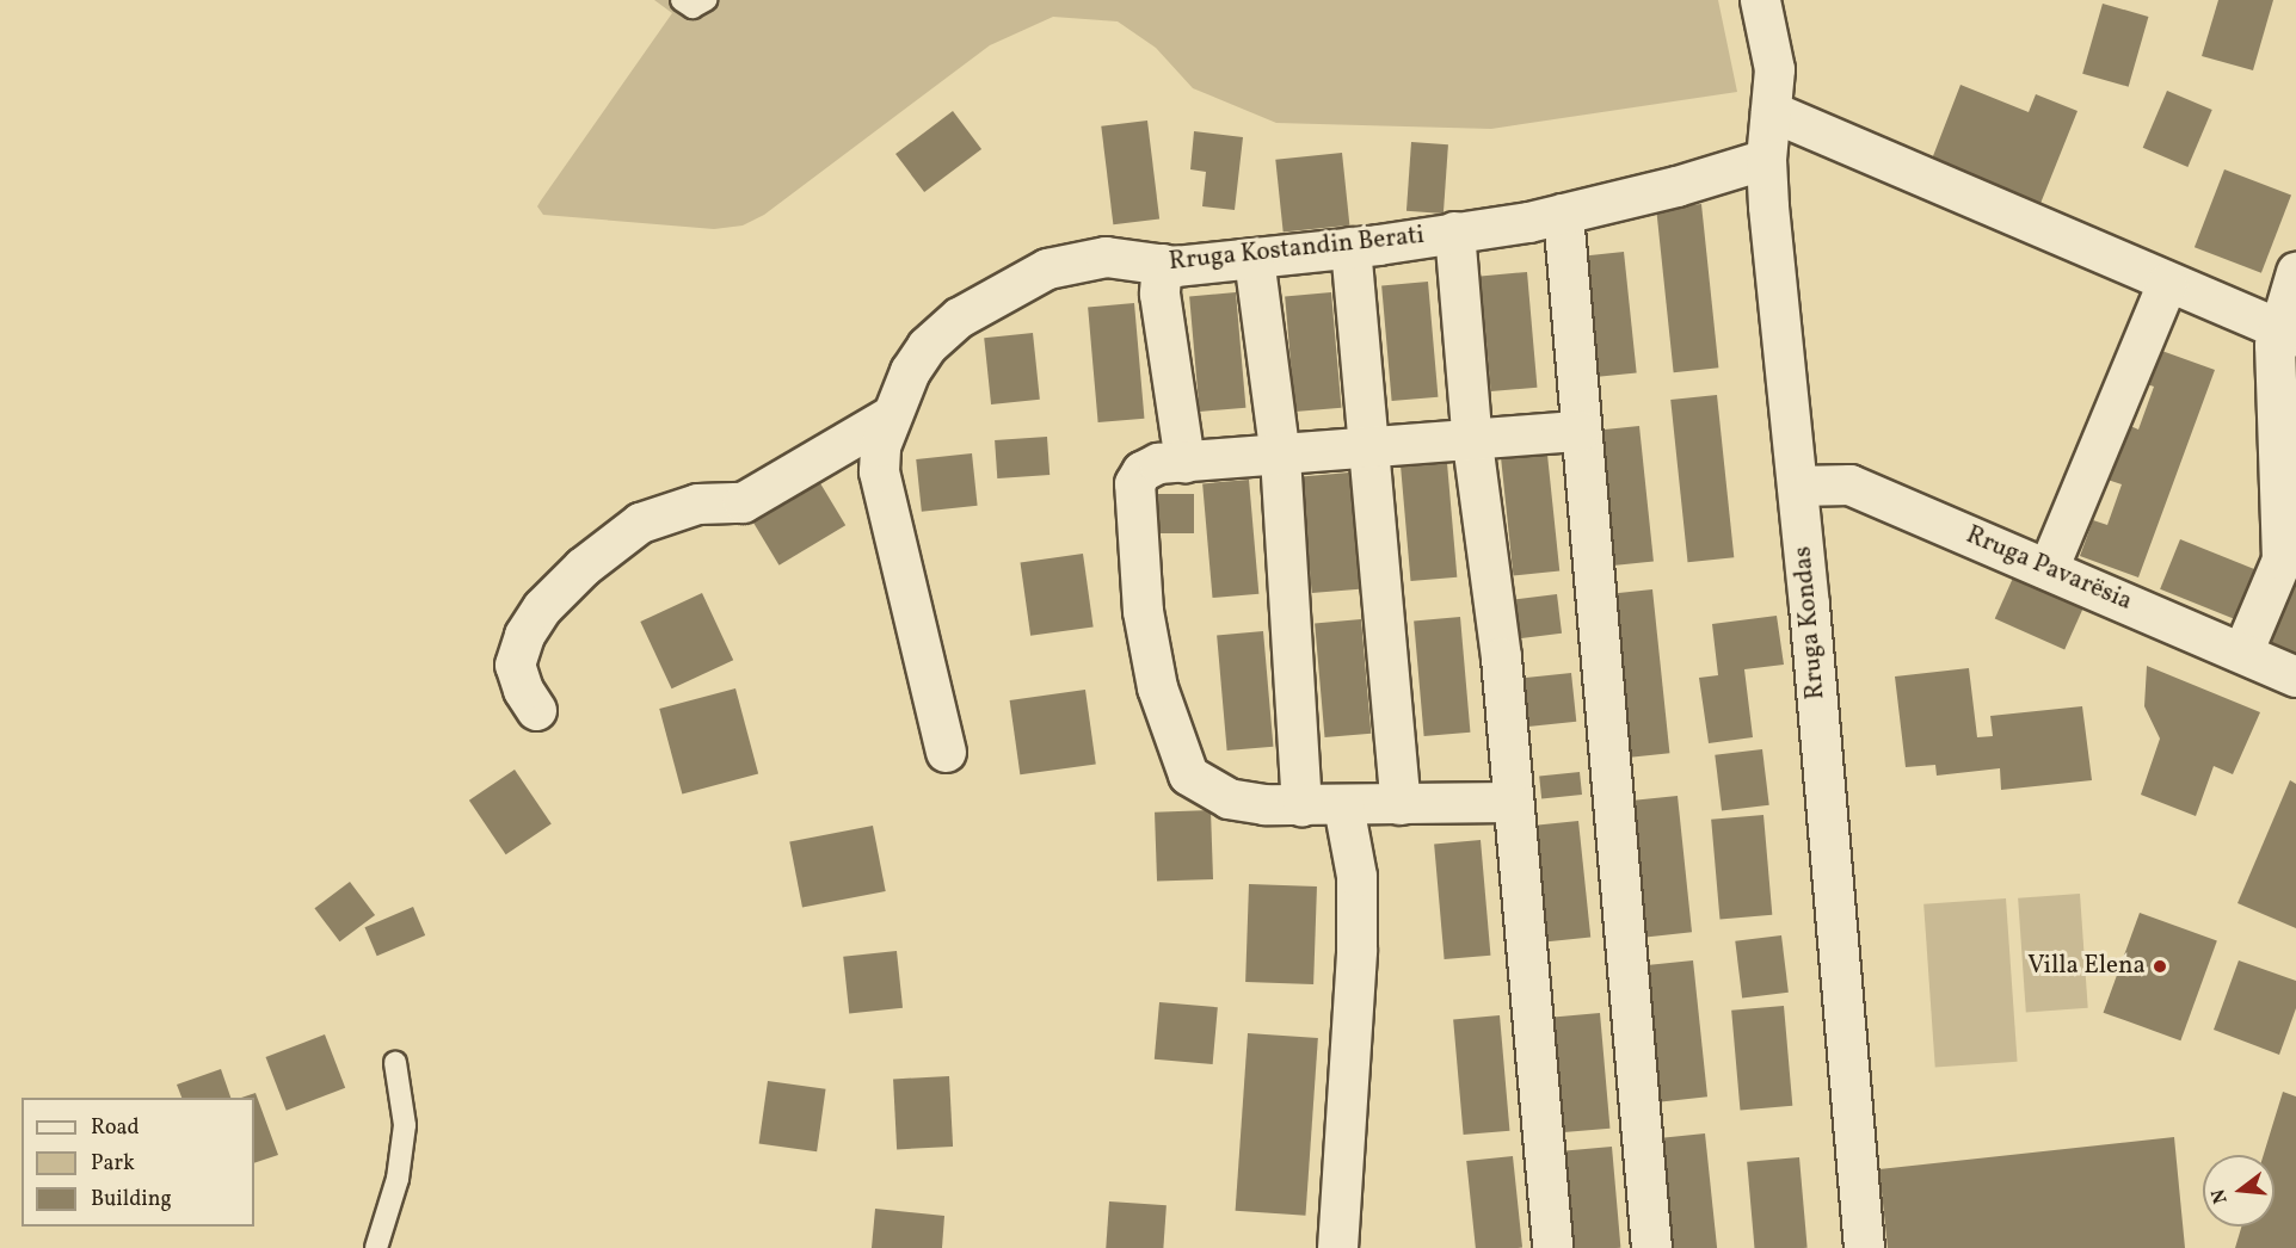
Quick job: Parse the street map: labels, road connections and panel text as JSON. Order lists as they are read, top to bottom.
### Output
{
  "streets": {
    "street": ["Rruga Kostandin Berati", "Rruga Pavarësia", "Rruga Kondas"]
  },
  "crossings": [
    ["Rruga Kostandin Berati", "Rruga Kondas"],
    ["Rruga Pavarësia", "Rruga Kondas"]
  ],
  "places": ["Villa Elena"],
  "legend": ["Road", "Park", "Building"],
  "north": "left"
}
